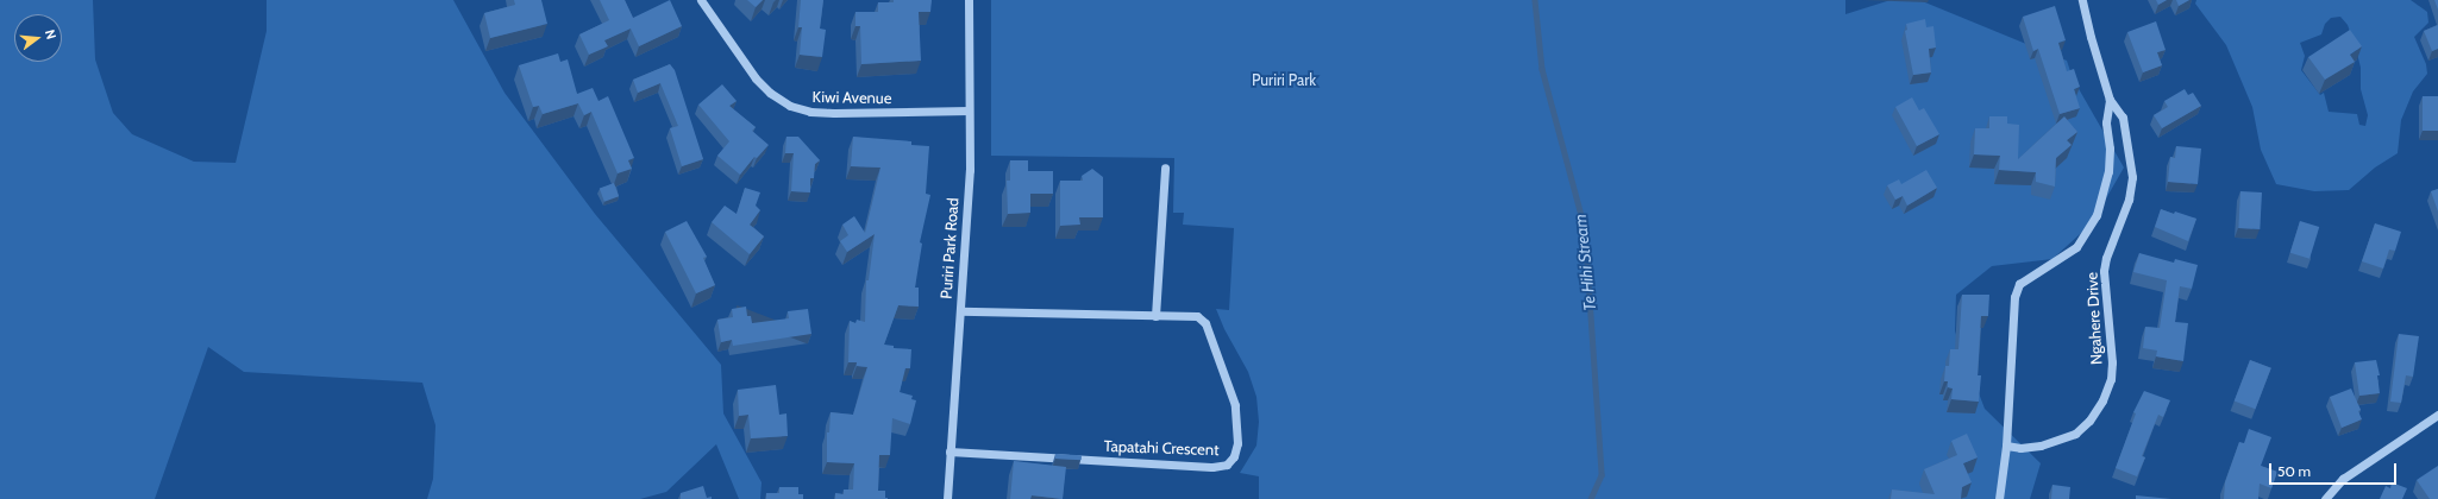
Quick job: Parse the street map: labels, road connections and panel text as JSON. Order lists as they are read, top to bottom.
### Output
{
  "streets": {
    "street": [
      "Kiwi Avenue",
      "Puriri Park Road",
      "Ngahere Drive",
      "Tapatahi Crescent"
    ]
  },
  "crossings": [
    ["Kiwi Avenue", "Puriri Park Road"],
    ["Puriri Park Road", "Tapatahi Crescent"]
  ],
  "water": ["Te Hihi Stream"],
  "parks": ["Puriri Park"],
  "scale_bar": "50 m",
  "north": "right"
}
